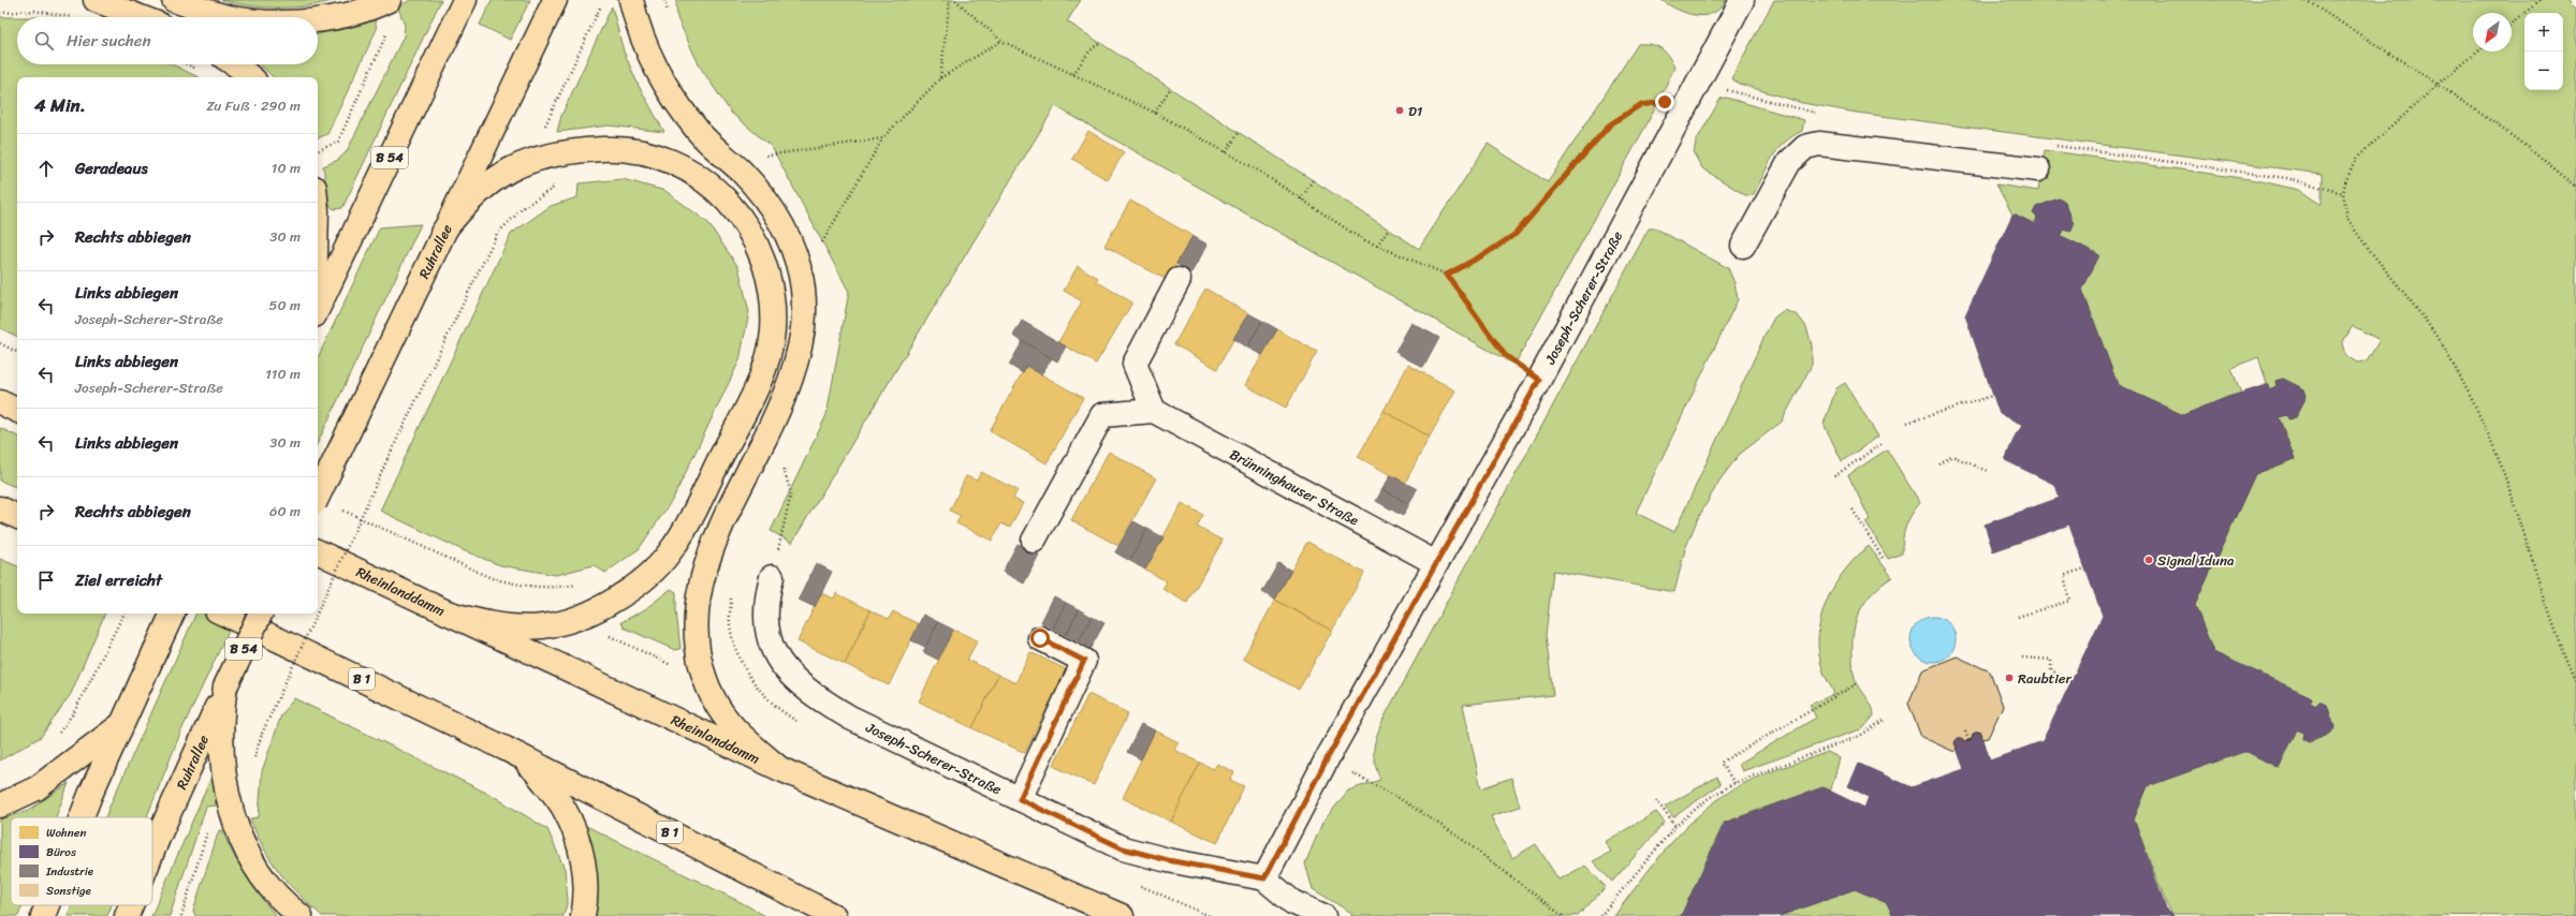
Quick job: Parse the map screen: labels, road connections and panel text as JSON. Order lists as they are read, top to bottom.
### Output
{
  "streets": {
    "main road": [
      "B 54",
      "Ruhrallee",
      "Rheinlanddamm",
      "B 1"
    ],
    "street": ["Joseph-Scherer-Straße", "Brünninghauser Straße"]
  },
  "crossings": [
    ["B 54", "Ruhrallee"],
    ["Joseph-Scherer-Straße", "Brünninghauser Straße"]
  ],
  "places": ["D1", "Signal Iduna", "Raubtier"],
  "legend": [
    "Wohnen",
    "Büros",
    "Industrie",
    "Sonstige"
  ],
  "north": "bottom left",
  "page": {
    "map_buttons": ["+", "−"],
    "search": "Hier suchen",
    "heading": ["4 Min.", "Zu Fuß · 290 m"],
    "list": [
      ["Geradeaus", "10 m"],
      ["Rechts abbiegen", "30 m"],
      ["Links abbiegen", "Joseph-Scherer-Straße", "50 m"],
      ["Links abbiegen", "Joseph-Scherer-Straße", "110 m"],
      ["Links abbiegen", "30 m"],
      ["Rechts abbiegen", "60 m"],
      "Ziel erreicht"
    ]
  }
}
